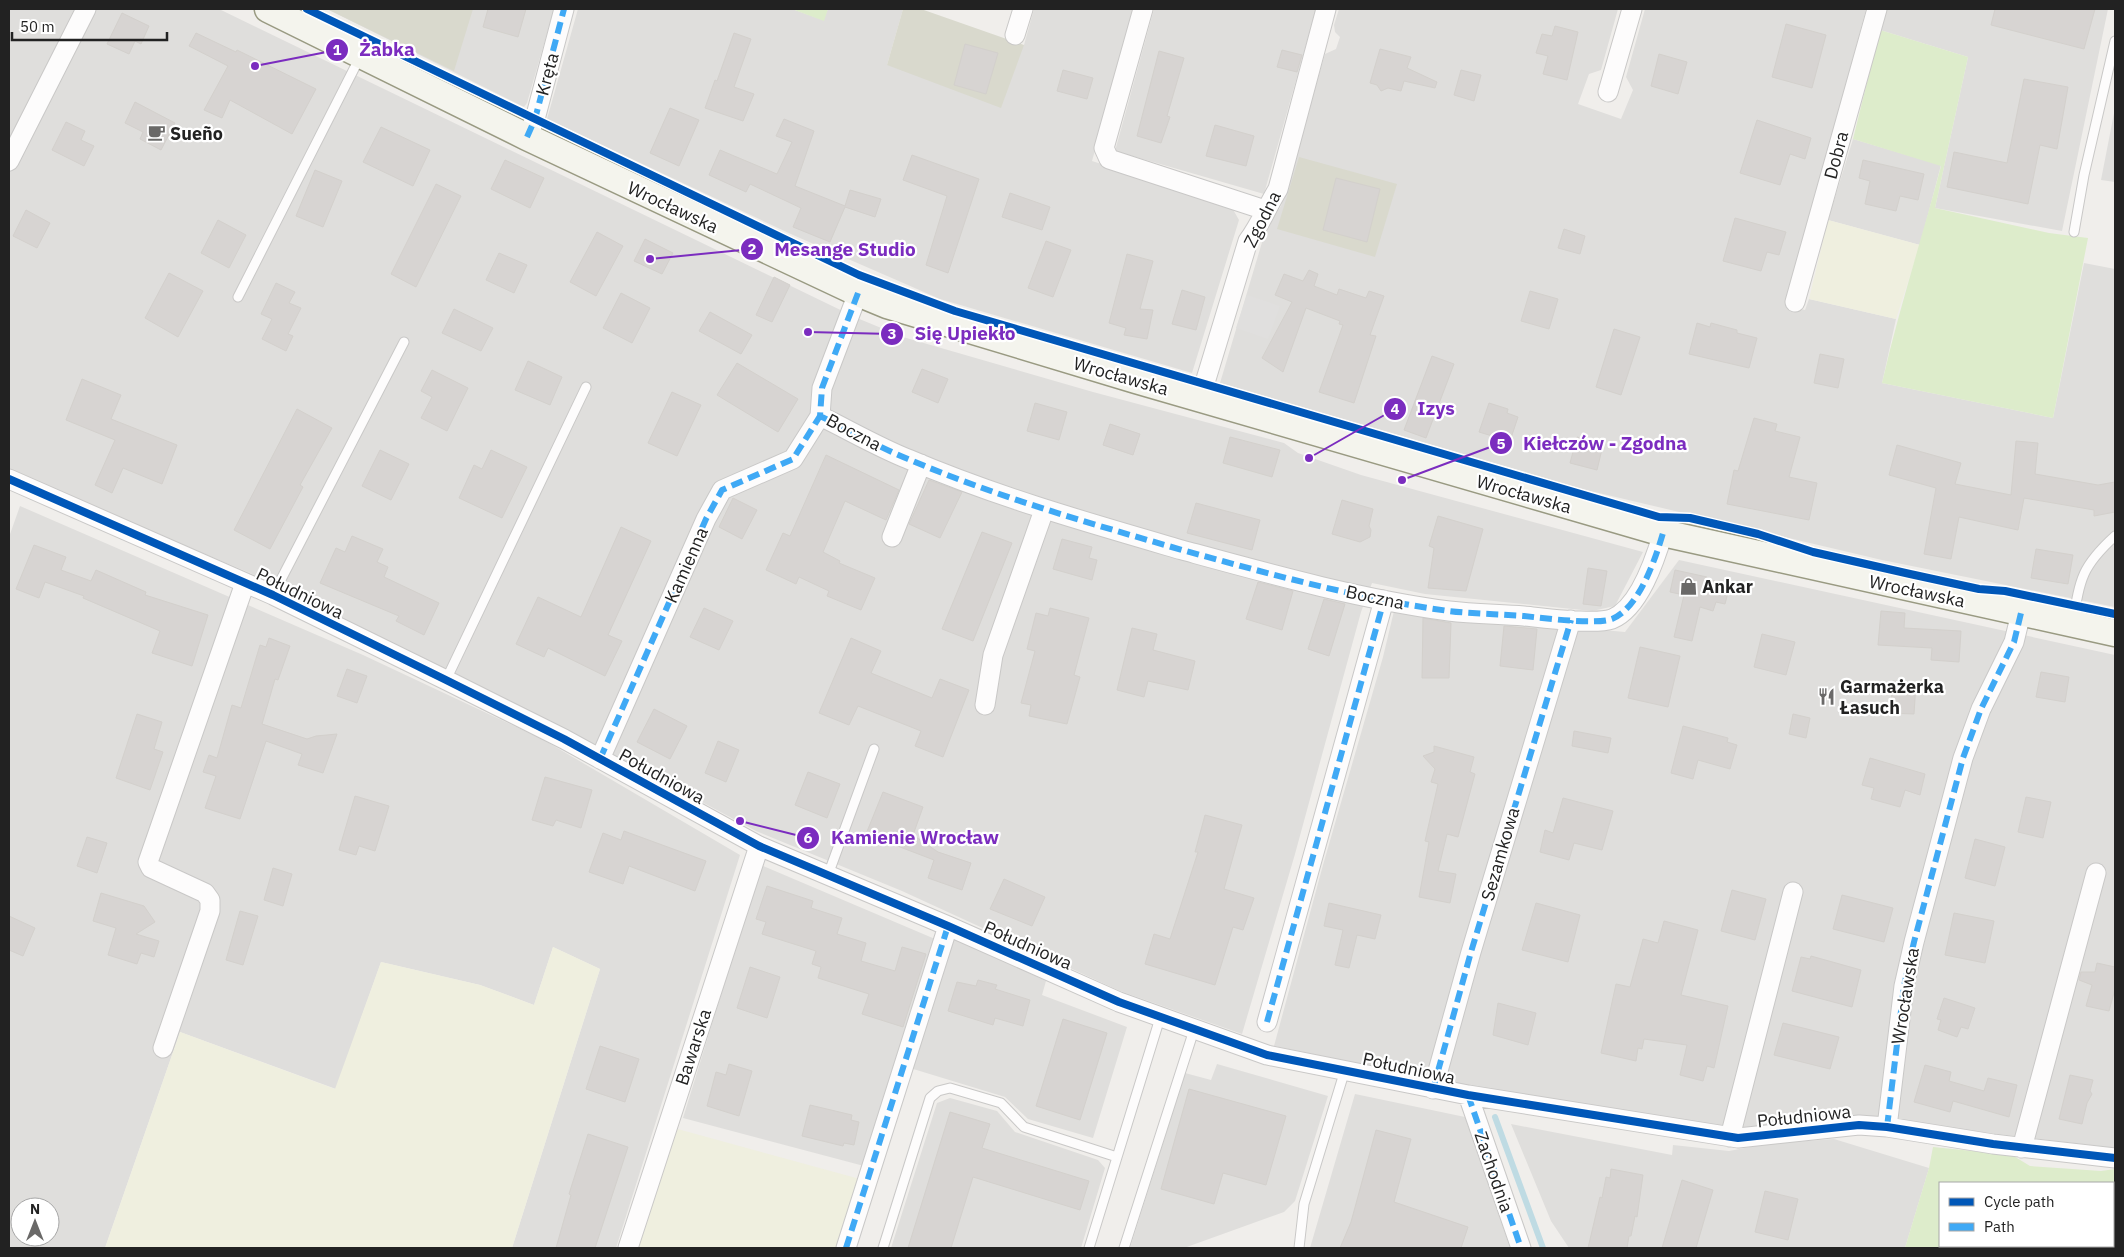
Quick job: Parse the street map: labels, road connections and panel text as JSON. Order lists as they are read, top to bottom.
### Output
{
  "streets": {
    "street": [
      "Kręta",
      "Dobra",
      "Wrocławska",
      "Zgodna",
      "Boczna",
      "Kamienna",
      "Południowa",
      "Sezamkowa",
      "Bawarska",
      "Zachodnia"
    ]
  },
  "crossings": [
    ["Kręta", "Wrocławska"],
    ["Wrocławska", "Zgodna"],
    ["Wrocławska", "Boczna"],
    ["Wrocławska", "Południowa"],
    ["Boczna", "Kamienna"],
    ["Boczna", "Sezamkowa"],
    ["Kamienna", "Południowa"],
    ["Południowa", "Sezamkowa"],
    ["Południowa", "Bawarska"],
    ["Południowa", "Zachodnia"]
  ],
  "places": {
    "other": [
      "Żabka",
      "Mesange Studio",
      "Się Upiekło",
      "Izys",
      "Kiełczów - Zgodna",
      "Kamienie Wrocław"
    ],
    "cafe": ["Sueño"],
    "shop": ["Ankar"],
    "restaurant": ["Garmażerka Łasuch"]
  },
  "legend": ["Cycle path", "Path"],
  "scale_bar": "50 m",
  "north": "top"
}
